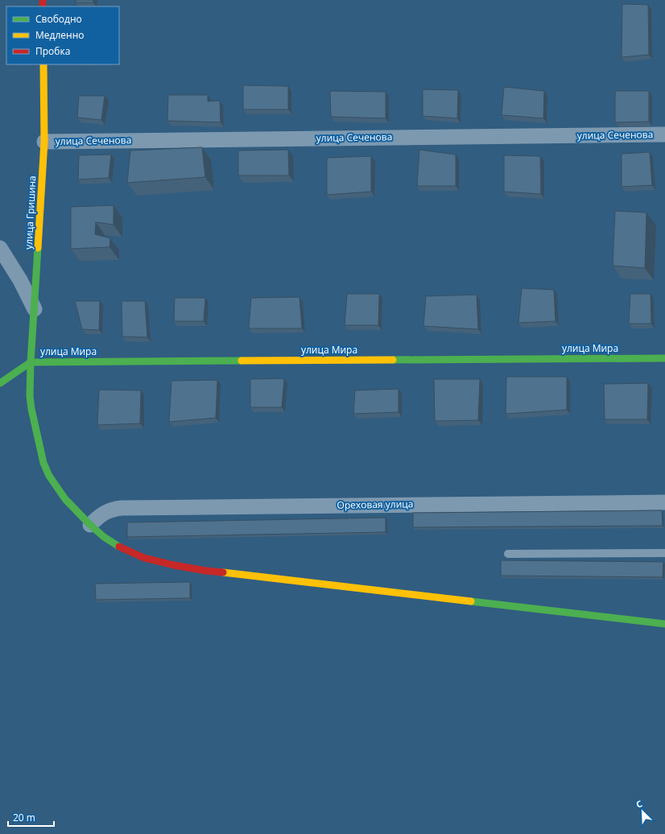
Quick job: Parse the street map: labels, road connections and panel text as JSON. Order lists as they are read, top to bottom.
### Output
{
  "streets": {
    "street": [
      "улица Сеченова",
      "улица Гришина",
      "улица Мира",
      "Ореховая улица"
    ]
  },
  "crossings": [
    ["улица Сеченова", "улица Гришина"],
    ["улица Гришина", "улица Мира"],
    ["улица Гришина", "Ореховая улица"]
  ],
  "legend": ["Свободно", "Медленно", "Пробка"],
  "scale_bar": "20 m",
  "north": "top left"
}
